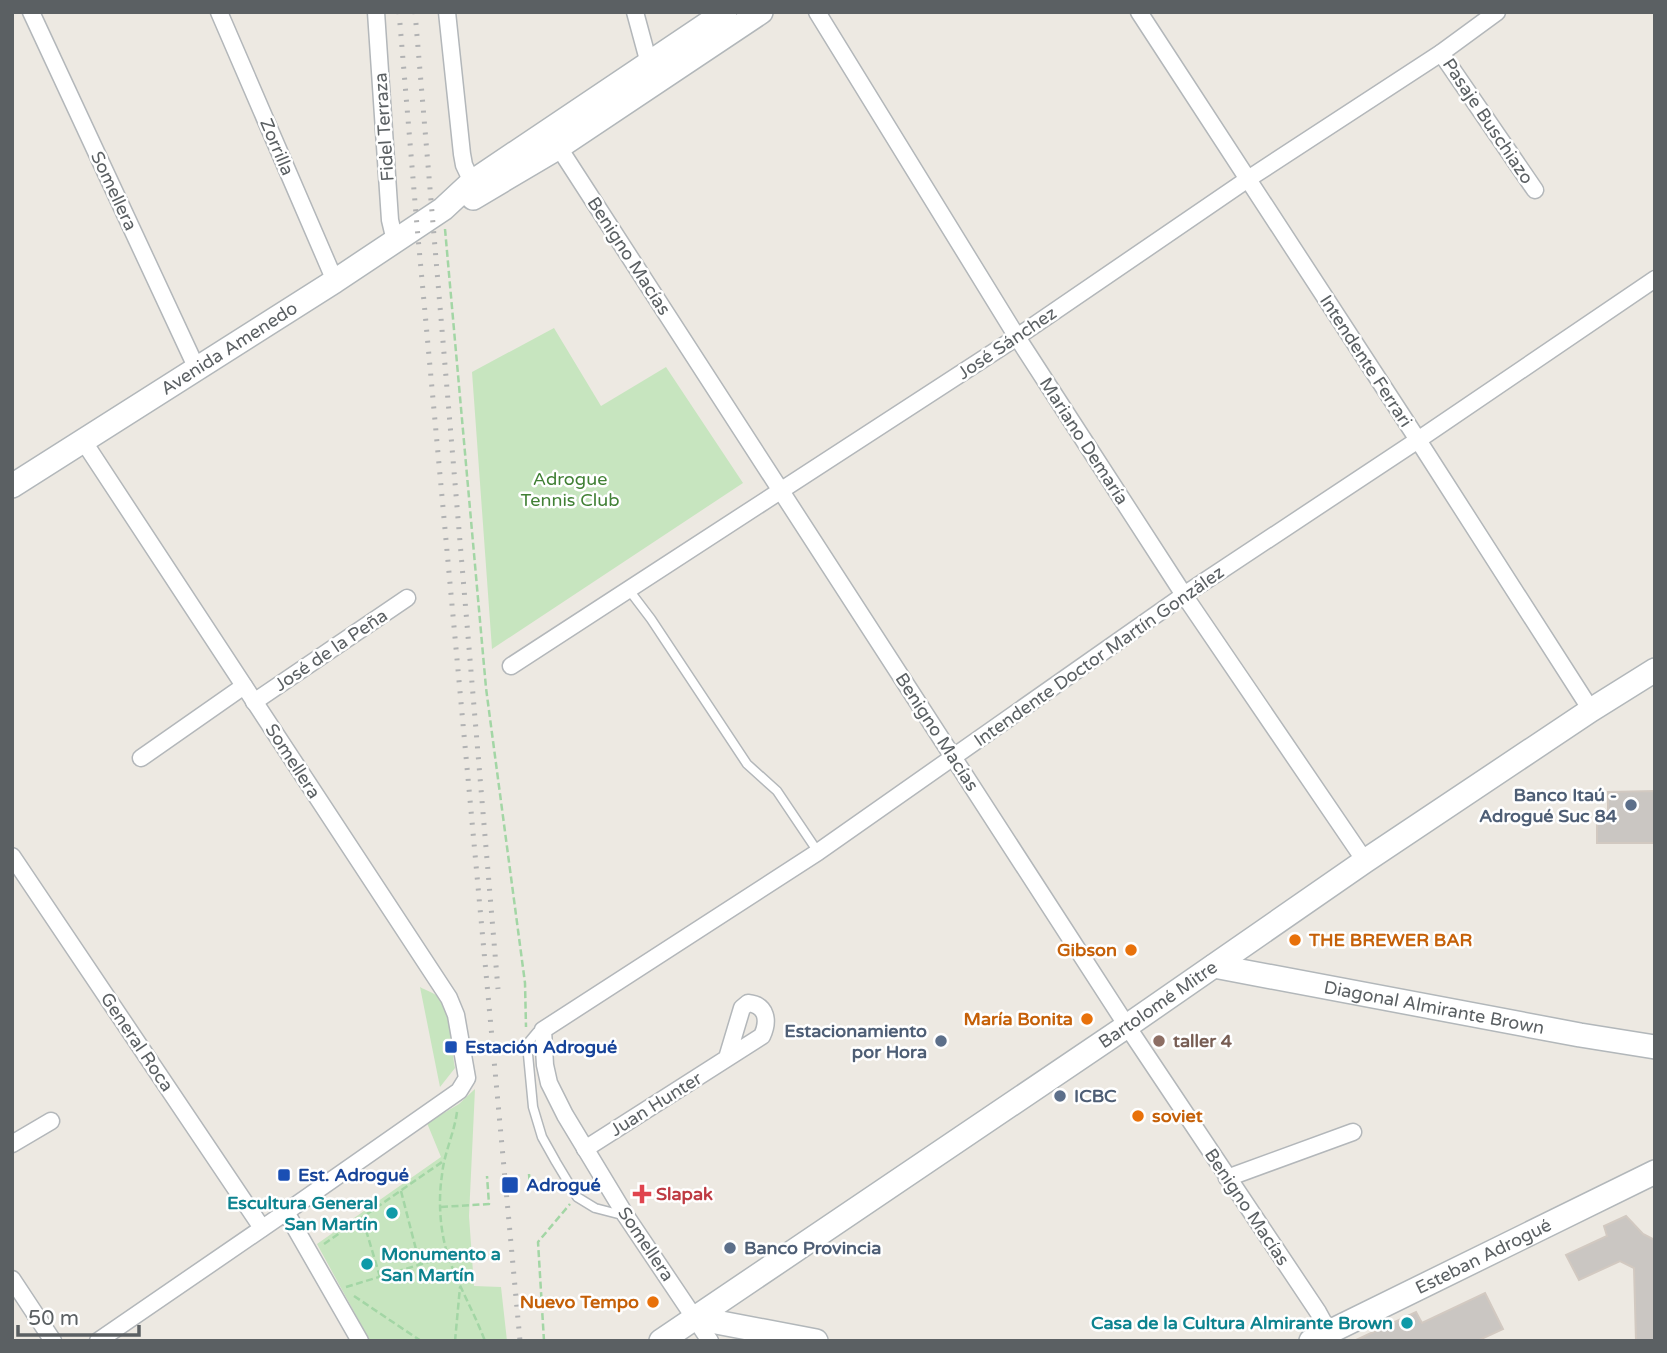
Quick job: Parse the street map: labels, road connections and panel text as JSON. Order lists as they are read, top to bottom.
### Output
{
  "streets": {
    "street": [
      "Pasaje Buschiazo",
      "Fidel Terraza",
      "Zorrilla",
      "Somellera",
      "Benigno Macías",
      "José Sánchez",
      "Avenida Amenedo",
      "Intendente Ferrari",
      "Mariano Demaría",
      "José de la Peña",
      "Intendente Doctor Martín González",
      "Bartolomé Mitre",
      "Diagonal Almirante Brown",
      "General Roca",
      "Juan Hunter",
      "Esteban Adrogué"
    ]
  },
  "crossings": [
    ["Pasaje Buschiazo", "José Sánchez"],
    ["Fidel Terraza", "Avenida Amenedo"],
    ["Zorrilla", "Avenida Amenedo"],
    ["Somellera", "Avenida Amenedo"],
    ["Somellera", "José de la Peña"],
    ["Somellera", "Intendente Doctor Martín González"],
    ["Somellera", "Bartolomé Mitre"],
    ["Somellera", "Juan Hunter"],
    ["Benigno Macías", "José Sánchez"],
    ["Benigno Macías", "Avenida Amenedo"],
    ["Benigno Macías", "Intendente Doctor Martín González"],
    ["Benigno Macías", "Bartolomé Mitre"],
    ["Benigno Macías", "Esteban Adrogué"],
    ["José Sánchez", "Intendente Ferrari"],
    ["José Sánchez", "Mariano Demaría"],
    ["Intendente Ferrari", "Intendente Doctor Martín González"],
    ["Intendente Ferrari", "Bartolomé Mitre"],
    ["Mariano Demaría", "Intendente Doctor Martín González"],
    ["Mariano Demaría", "Bartolomé Mitre"],
    ["Bartolomé Mitre", "Diagonal Almirante Brown"]
  ],
  "parks": ["Adrogue Tennis Club"],
  "places": {
    "other": [
      "Banco Itaú - Adrogué Suc 84",
      "THE BREWER BAR",
      "Gibson",
      "María Bonita",
      "Estacionamiento por Hora",
      "taller 4",
      "ICBC",
      "soviet",
      "Escultura General San Martín",
      "Banco Provincia",
      "Monumento a San Martín",
      "Nuevo Tempo",
      "Casa de la Cultura Almirante Brown"
    ],
    "transit": ["Estación Adrogué", "Est. Adrogué", "Adrogué"],
    "health": ["Slapak"]
  },
  "scale_bar": "50 m"
}
